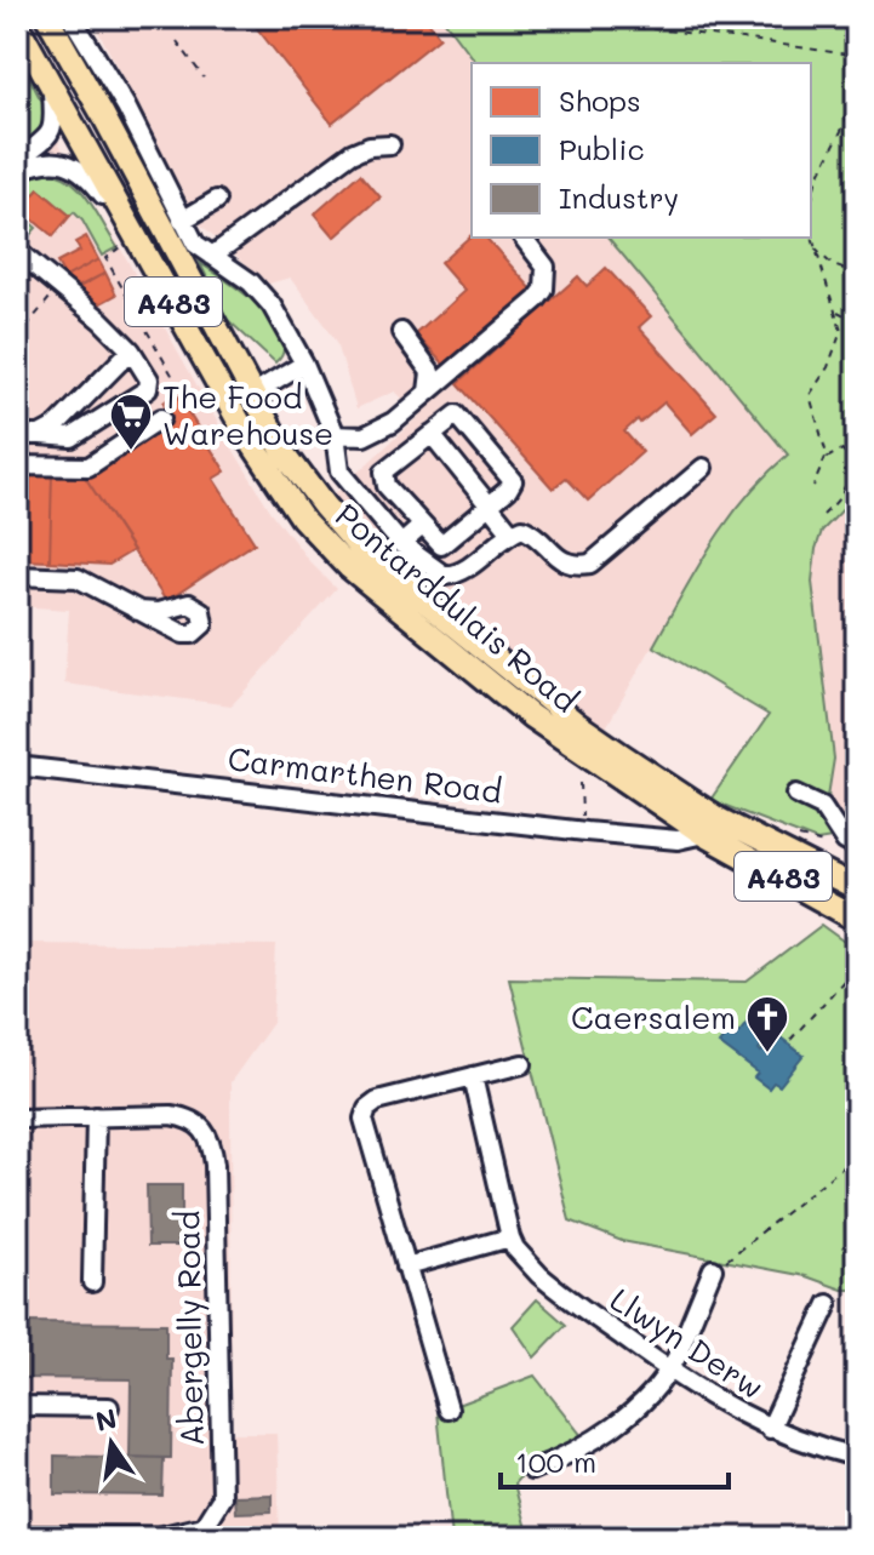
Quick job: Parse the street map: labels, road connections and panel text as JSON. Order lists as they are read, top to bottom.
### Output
{
  "streets": {
    "main road": ["A483", "Pontarddulais Road", "Carmarthen Road"],
    "street": ["Abergelly Road", "Llwyn Derw"]
  },
  "crossings": [
    ["A483", "Pontarddulais Road"],
    ["A483", "Carmarthen Road"],
    ["Pontarddulais Road", "Carmarthen Road"]
  ],
  "places": {
    "supermarket": ["The Food Warehouse"],
    "church": ["Caersalem"]
  },
  "legend": ["Shops", "Public", "Industry"],
  "scale_bar": "100 m",
  "north": "top"
}
